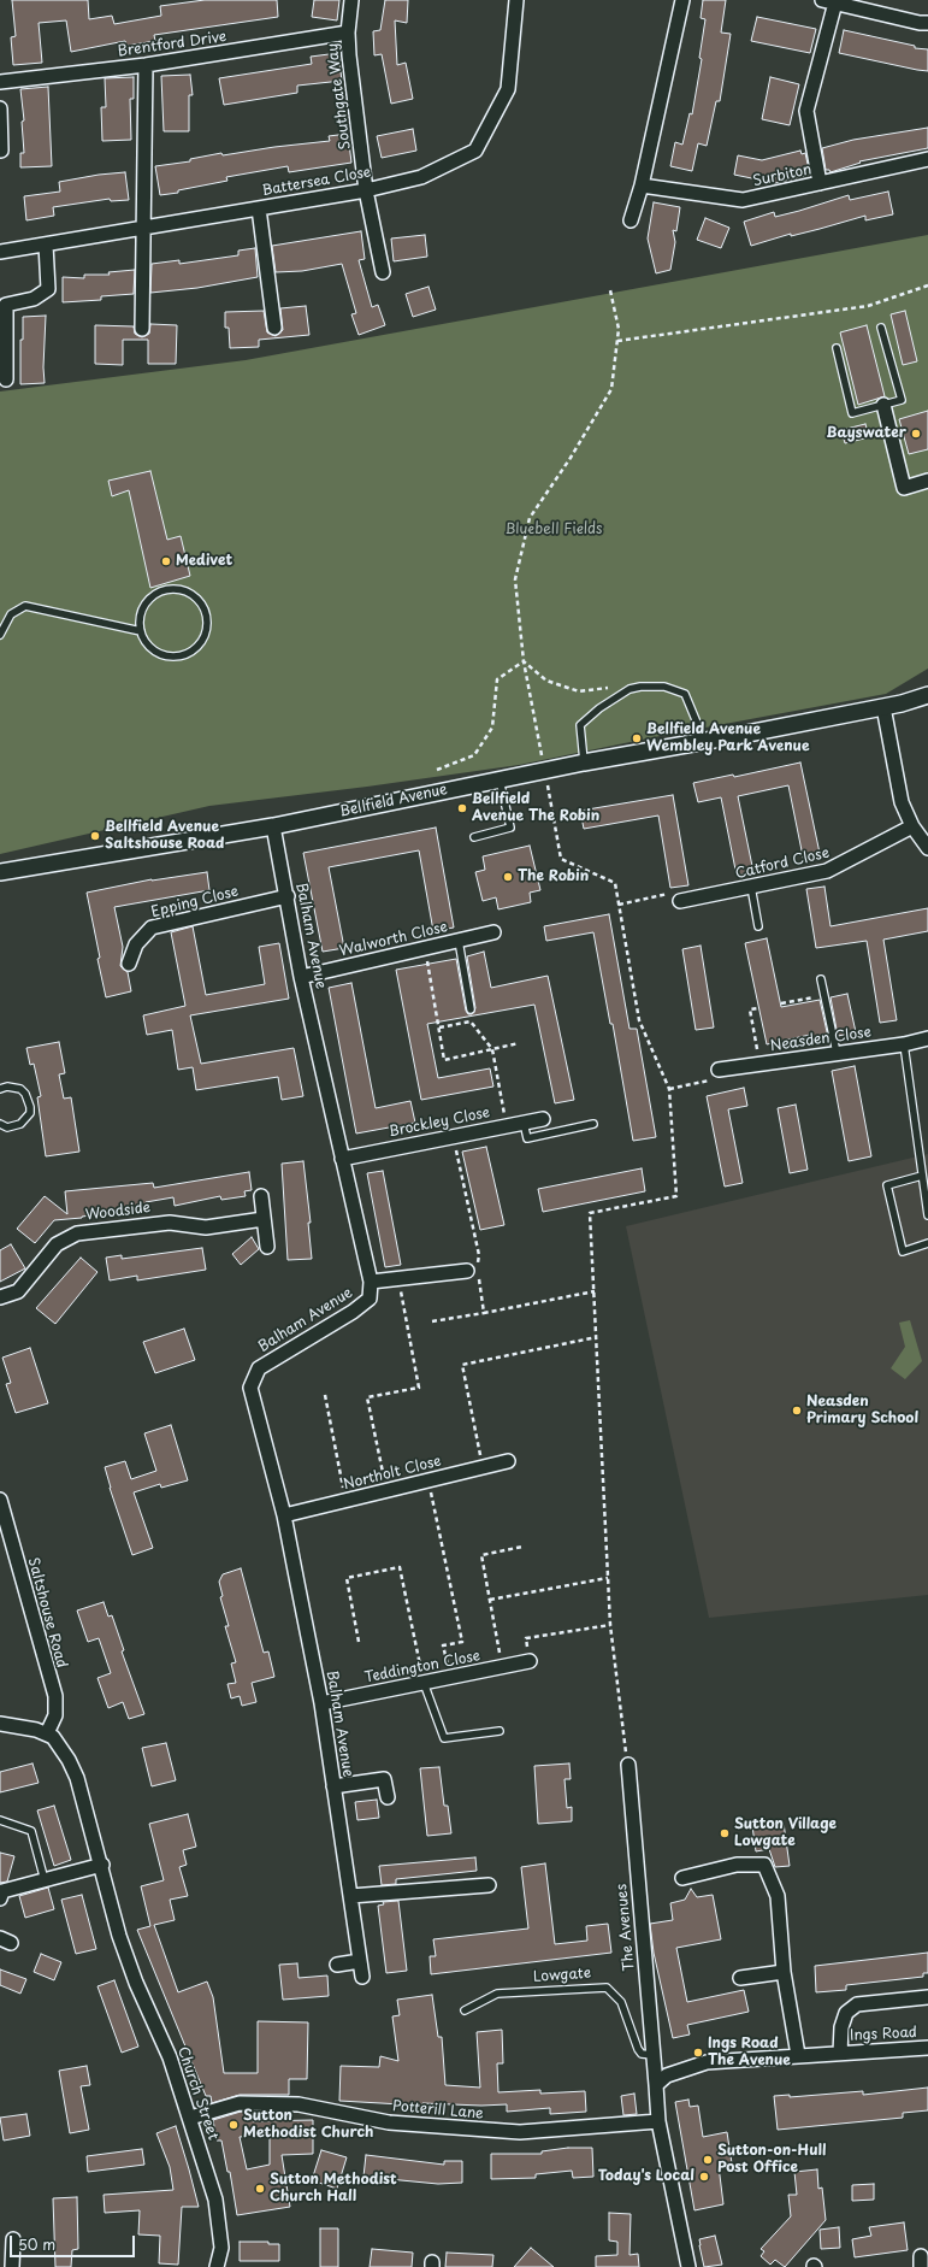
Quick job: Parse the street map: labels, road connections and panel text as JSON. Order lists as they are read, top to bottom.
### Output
{
  "streets": {
    "street": [
      "Brentford Drive",
      "Southgate Way",
      "Surbiton",
      "Battersea Close",
      "Bellfield Avenue",
      "Catford Close",
      "Epping Close",
      "Balham Avenue",
      "Walworth Close",
      "Neasden Close",
      "Brockley Close",
      "Woodside",
      "Northolt Close",
      "Saltshouse Road",
      "Teddington Close",
      "The Avenues",
      "Ings Road",
      "Church Street",
      "Potterill Lane"
    ],
    "lane": ["Lowgate"]
  },
  "crossings": [
    ["Brentford Drive", "Southgate Way"],
    ["Southgate Way", "Battersea Close"],
    ["Bellfield Avenue", "Balham Avenue"],
    ["Epping Close", "Balham Avenue"],
    ["Balham Avenue", "Walworth Close"],
    ["Balham Avenue", "Brockley Close"],
    ["Balham Avenue", "Northolt Close"],
    ["Balham Avenue", "Teddington Close"],
    ["The Avenues", "Lowgate"],
    ["The Avenues", "Ings Road"],
    ["The Avenues", "Potterill Lane"],
    ["Church Street", "Potterill Lane"]
  ],
  "parks": ["Bluebell Fields"],
  "places": [
    "Bayswater",
    "Medivet",
    "Bellfield Avenue Wembley Park Avenue",
    "Bellfield Avenue The Robin",
    "Bellfield Avenue Saltshouse Road",
    "The Robin",
    "Neasden Primary School",
    "Sutton Village Lowgate",
    "Ings Road The Avenue",
    "Sutton Methodist Church",
    "Sutton-on-Hull Post Office",
    "Today's Local",
    "Sutton Methodist Church Hall"
  ],
  "scale_bar": "50 m"
}
